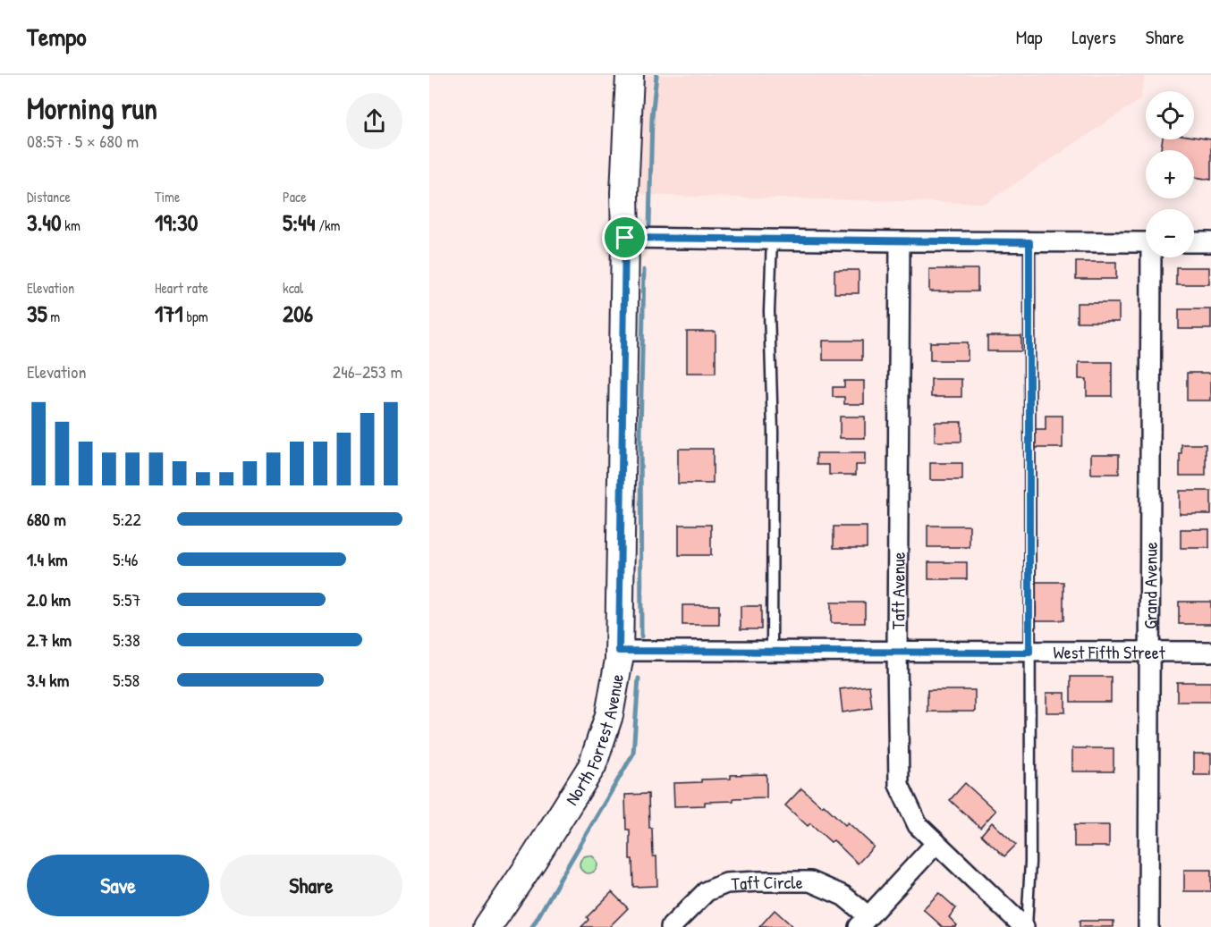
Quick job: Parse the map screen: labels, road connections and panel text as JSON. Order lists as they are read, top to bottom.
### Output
{
  "streets": {
    "main road": ["North Forrest Avenue"],
    "street": [
      "Grand Avenue",
      "Taft Avenue",
      "West Fifth Street",
      "Taft Circle"
    ]
  },
  "crossings": [
    ["Grand Avenue", "West Fifth Street"],
    ["Taft Avenue", "West Fifth Street"],
    ["West Fifth Street", "North Forrest Avenue"]
  ],
  "page": {
    "header": "Tempo",
    "nav": ["Map", "Layers", "Share"],
    "heading": ["Morning run", "08:57 · 5 × 680 m"],
    "map_buttons": ["+", "−"],
    "stats": [
      ["Distance", "3.40 km"],
      ["Time", "19:30"],
      ["Pace", "5:44 /km"],
      ["Elevation", "35 m"],
      ["Heart rate", "171 bpm"],
      ["kcal", "206"]
    ],
    "chart": ["Elevation", "246–253 m"],
    "list": [
      {
        "name": "680 m",
        "note": "5:22"
      },
      {
        "name": "1.4 km",
        "note": "5:46"
      },
      {
        "name": "2.0 km",
        "note": "5:57"
      },
      {
        "name": "2.7 km",
        "note": "5:38"
      },
      {
        "name": "3.4 km",
        "note": "5:58"
      }
    ],
    "buttons": ["Save", "Share"]
  }
}
